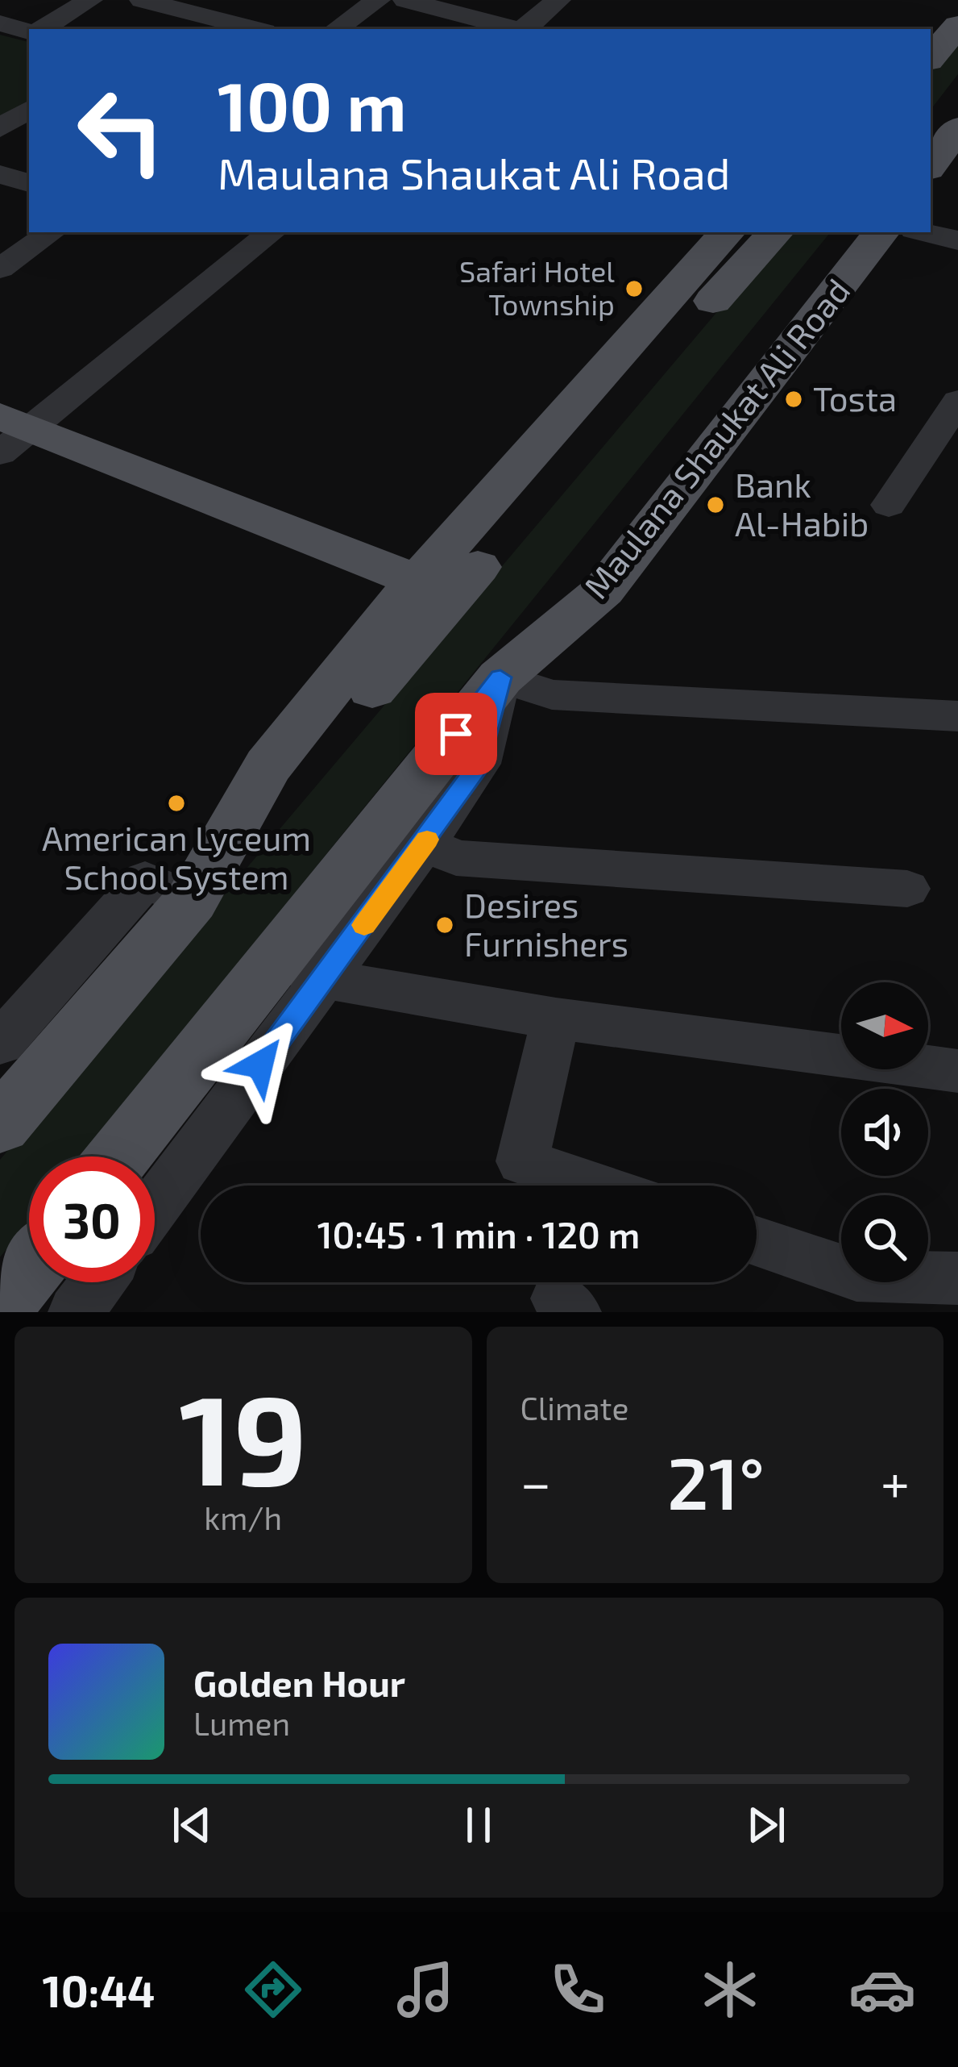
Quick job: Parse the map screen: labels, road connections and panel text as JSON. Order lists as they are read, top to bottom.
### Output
{
  "streets": {
    "main road": ["Maulana Shaukat Ali Road"]
  },
  "places": [
    "Safari Hotel Township",
    "Tosta",
    "Bank Al-Habib",
    "American Lyceum School System",
    "Desires Furnishers"
  ],
  "north": "right",
  "page": {
    "turn": ["100 m", "Maulana Shaukat Ali Road"],
    "limit": "30",
    "trip": "10:45 · 1 min · 120 m",
    "tile": [
      ["19", "km/h"],
      "Climate"
    ],
    "heat": ["−", "21°", "+"],
    "song": ["Golden Hour", "Lumen"],
    "tabs": "10:44"
  }
}
